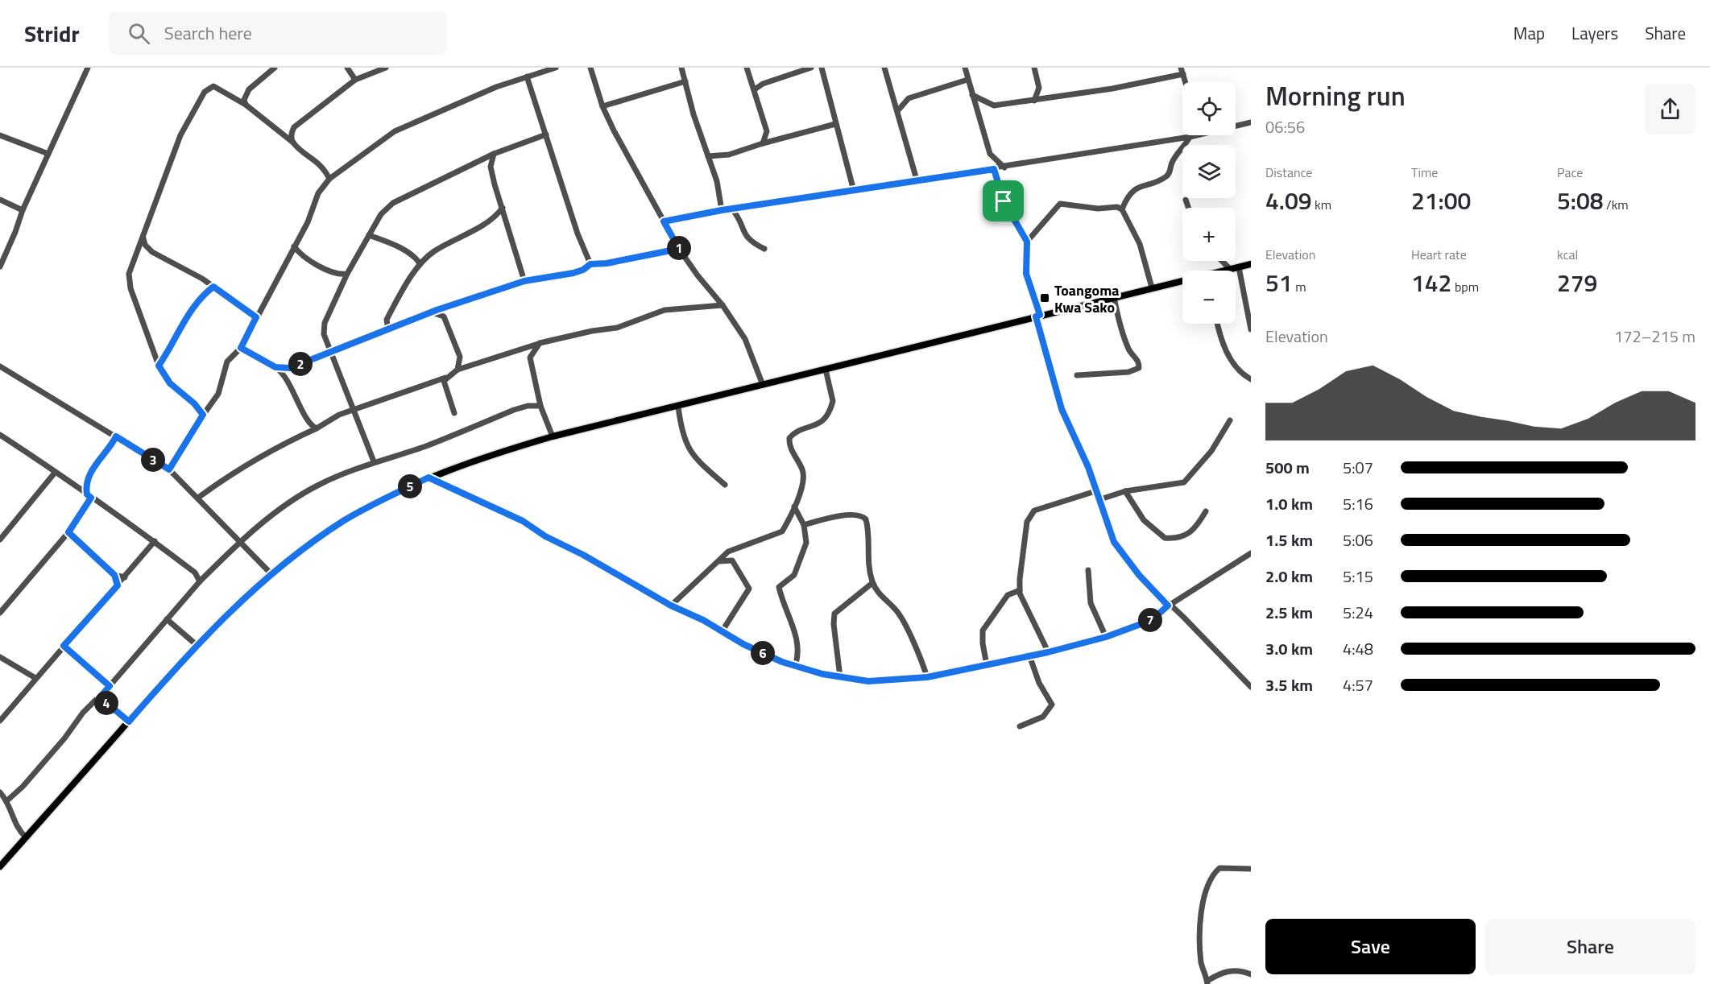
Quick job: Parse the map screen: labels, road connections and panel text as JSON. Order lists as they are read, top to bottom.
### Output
{
  "places": {
    "transit": ["Toangoma Kwa Sako"]
  },
  "page": {
    "header": "Stridr",
    "search": "Search here",
    "nav": ["Map", "Layers", "Share"],
    "heading": ["Morning run", "06:56"],
    "map_buttons": ["+", "−"],
    "stats": [
      ["Distance", "4.09 km"],
      ["Time", "21:00"],
      ["Pace", "5:08 /km"],
      ["Elevation", "51 m"],
      ["Heart rate", "142 bpm"],
      ["kcal", "279"]
    ],
    "pins": [
      "1",
      "2",
      "3",
      "5",
      "7",
      "6",
      "4"
    ],
    "chart": ["Elevation", "172–215 m"],
    "list": [
      {
        "name": "500 m",
        "note": "5:07"
      },
      {
        "name": "1.0 km",
        "note": "5:16"
      },
      {
        "name": "1.5 km",
        "note": "5:06"
      },
      {
        "name": "2.0 km",
        "note": "5:15"
      },
      {
        "name": "2.5 km",
        "note": "5:24"
      },
      {
        "name": "3.0 km",
        "note": "4:48"
      },
      {
        "name": "3.5 km",
        "note": "4:57"
      }
    ],
    "buttons": ["Save", "Share"]
  }
}
